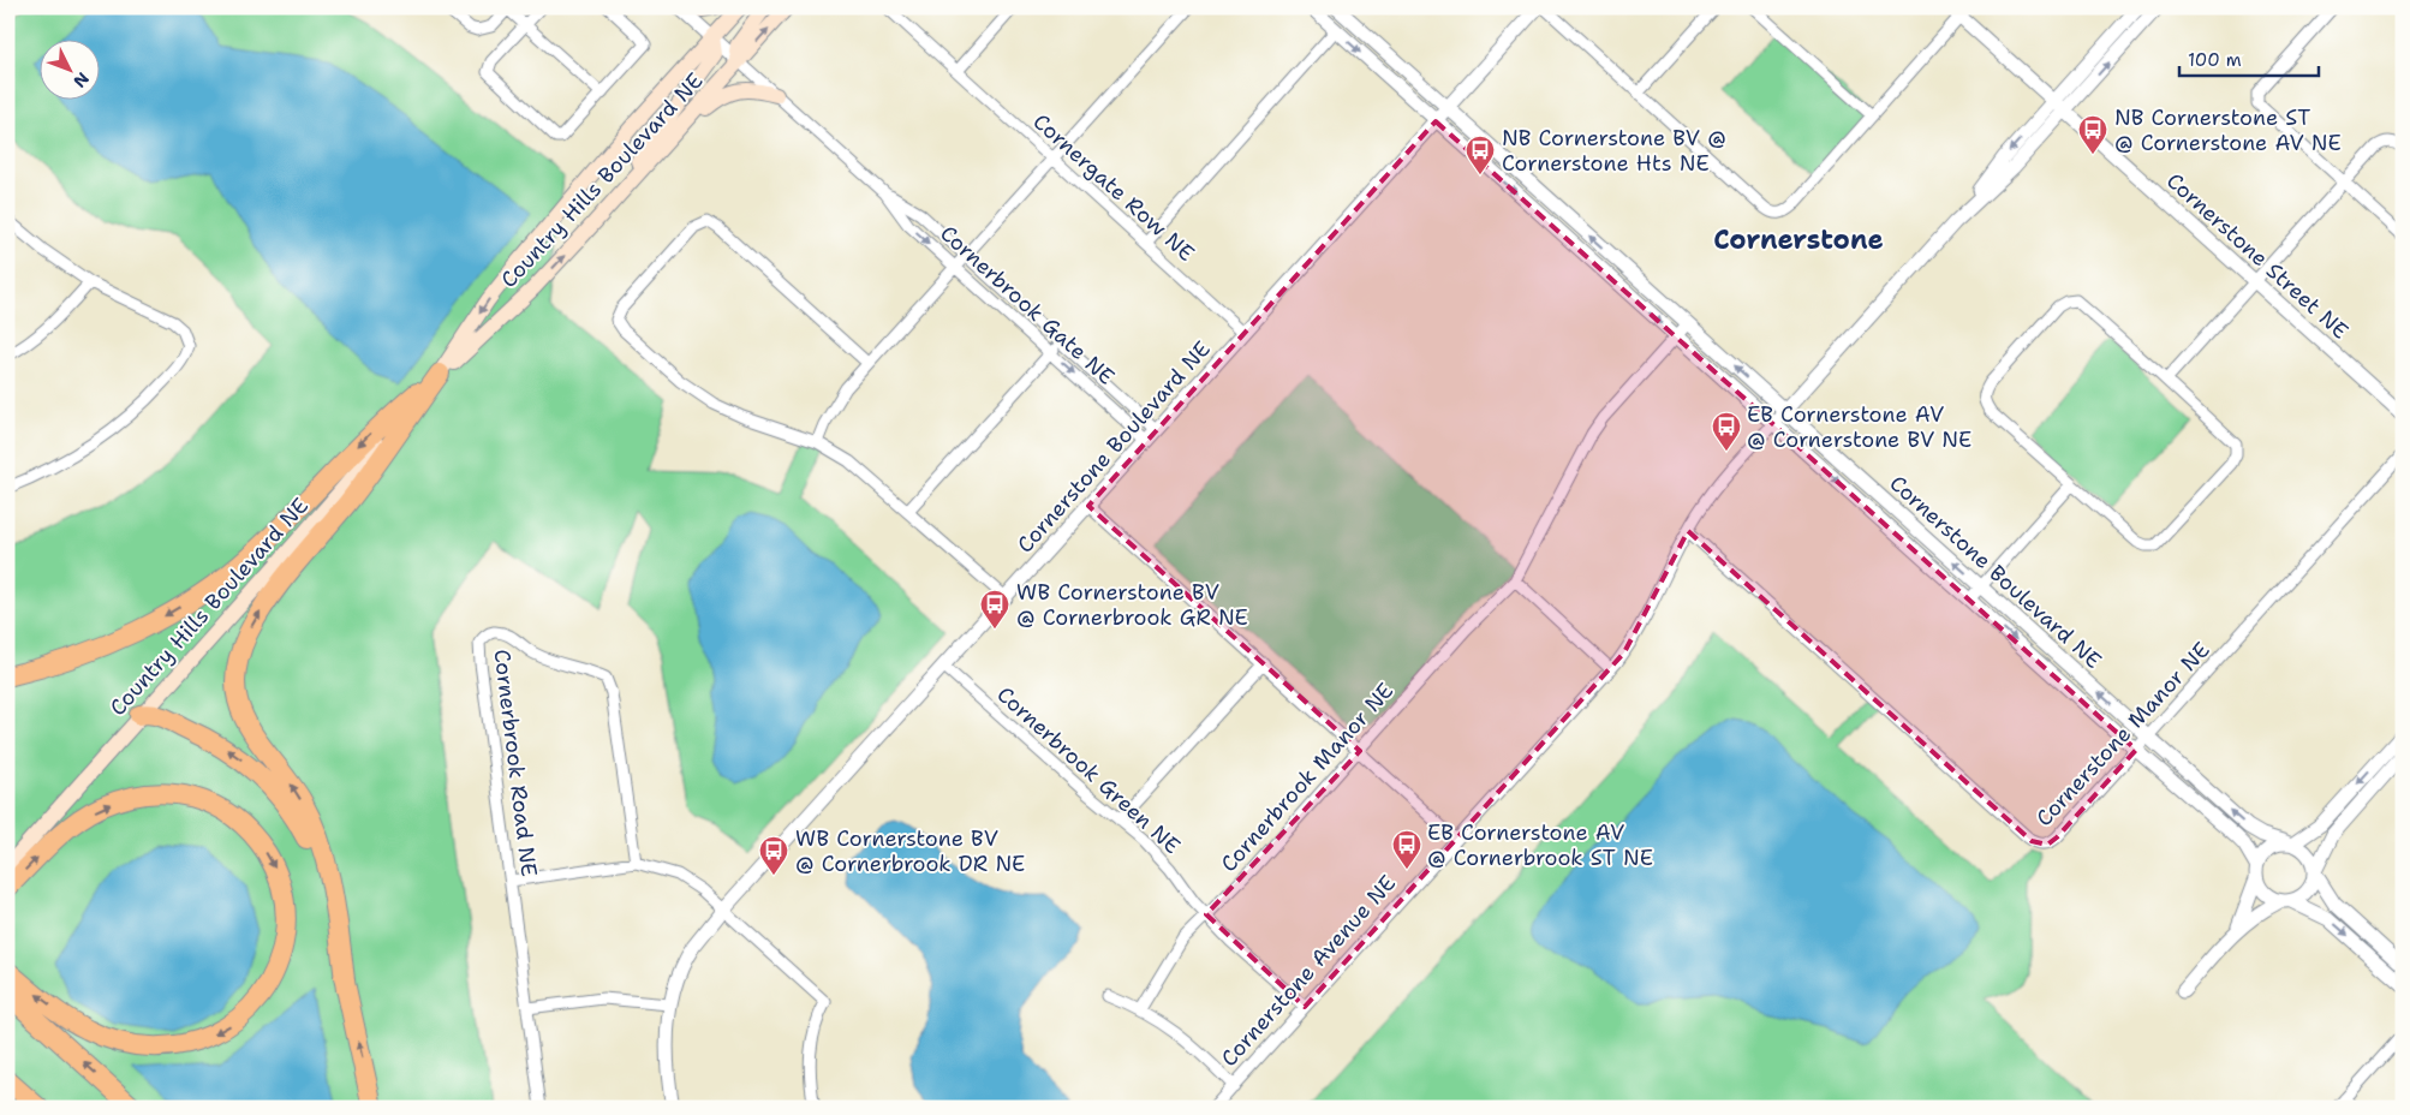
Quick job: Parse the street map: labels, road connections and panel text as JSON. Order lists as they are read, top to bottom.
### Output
{
  "streets": {
    "main road": ["Country Hills Boulevard NE"],
    "street": [
      "Cornergate Row NE",
      "Cornerstone Street NE",
      "Cornerbrook Gate NE",
      "Cornerstone Boulevard NE",
      "Cornerstone Manor NE",
      "Cornerbrook Road NE",
      "Cornerbrook Green NE",
      "Cornerbrook Manor NE",
      "Cornerstone Avenue NE"
    ]
  },
  "crossings": [
    ["Country Hills Boulevard NE", "Cornerbrook Gate NE"],
    ["Cornergate Row NE", "Cornerstone Boulevard NE"],
    ["Cornerstone Street NE", "Cornerstone Avenue NE"],
    ["Cornerbrook Gate NE", "Cornerstone Boulevard NE"],
    ["Cornerstone Boulevard NE", "Cornerstone Manor NE"],
    ["Cornerstone Boulevard NE", "Cornerbrook Green NE"],
    ["Cornerstone Boulevard NE", "Cornerbrook Manor NE"],
    ["Cornerstone Boulevard NE", "Cornerstone Avenue NE"],
    ["Cornerstone Manor NE", "Cornerstone Avenue NE"],
    ["Cornerbrook Green NE", "Cornerbrook Manor NE"],
    ["Cornerbrook Green NE", "Cornerstone Avenue NE"]
  ],
  "districts": ["Cornerstone"],
  "places": {
    "bus stop": [
      "NB Cornerstone ST @ Cornerstone AV NE",
      "NB Cornerstone BV @ Cornerstone Hts NE",
      "EB Cornerstone AV @ Cornerstone BV NE",
      "WB Cornerstone BV @ Cornerbrook GR NE",
      "EB Cornerstone AV @ Cornerbrook ST NE",
      "WB Cornerstone BV @ Cornerbrook DR NE"
    ]
  },
  "scale_bar": "100 m",
  "north": "bottom right"
}
